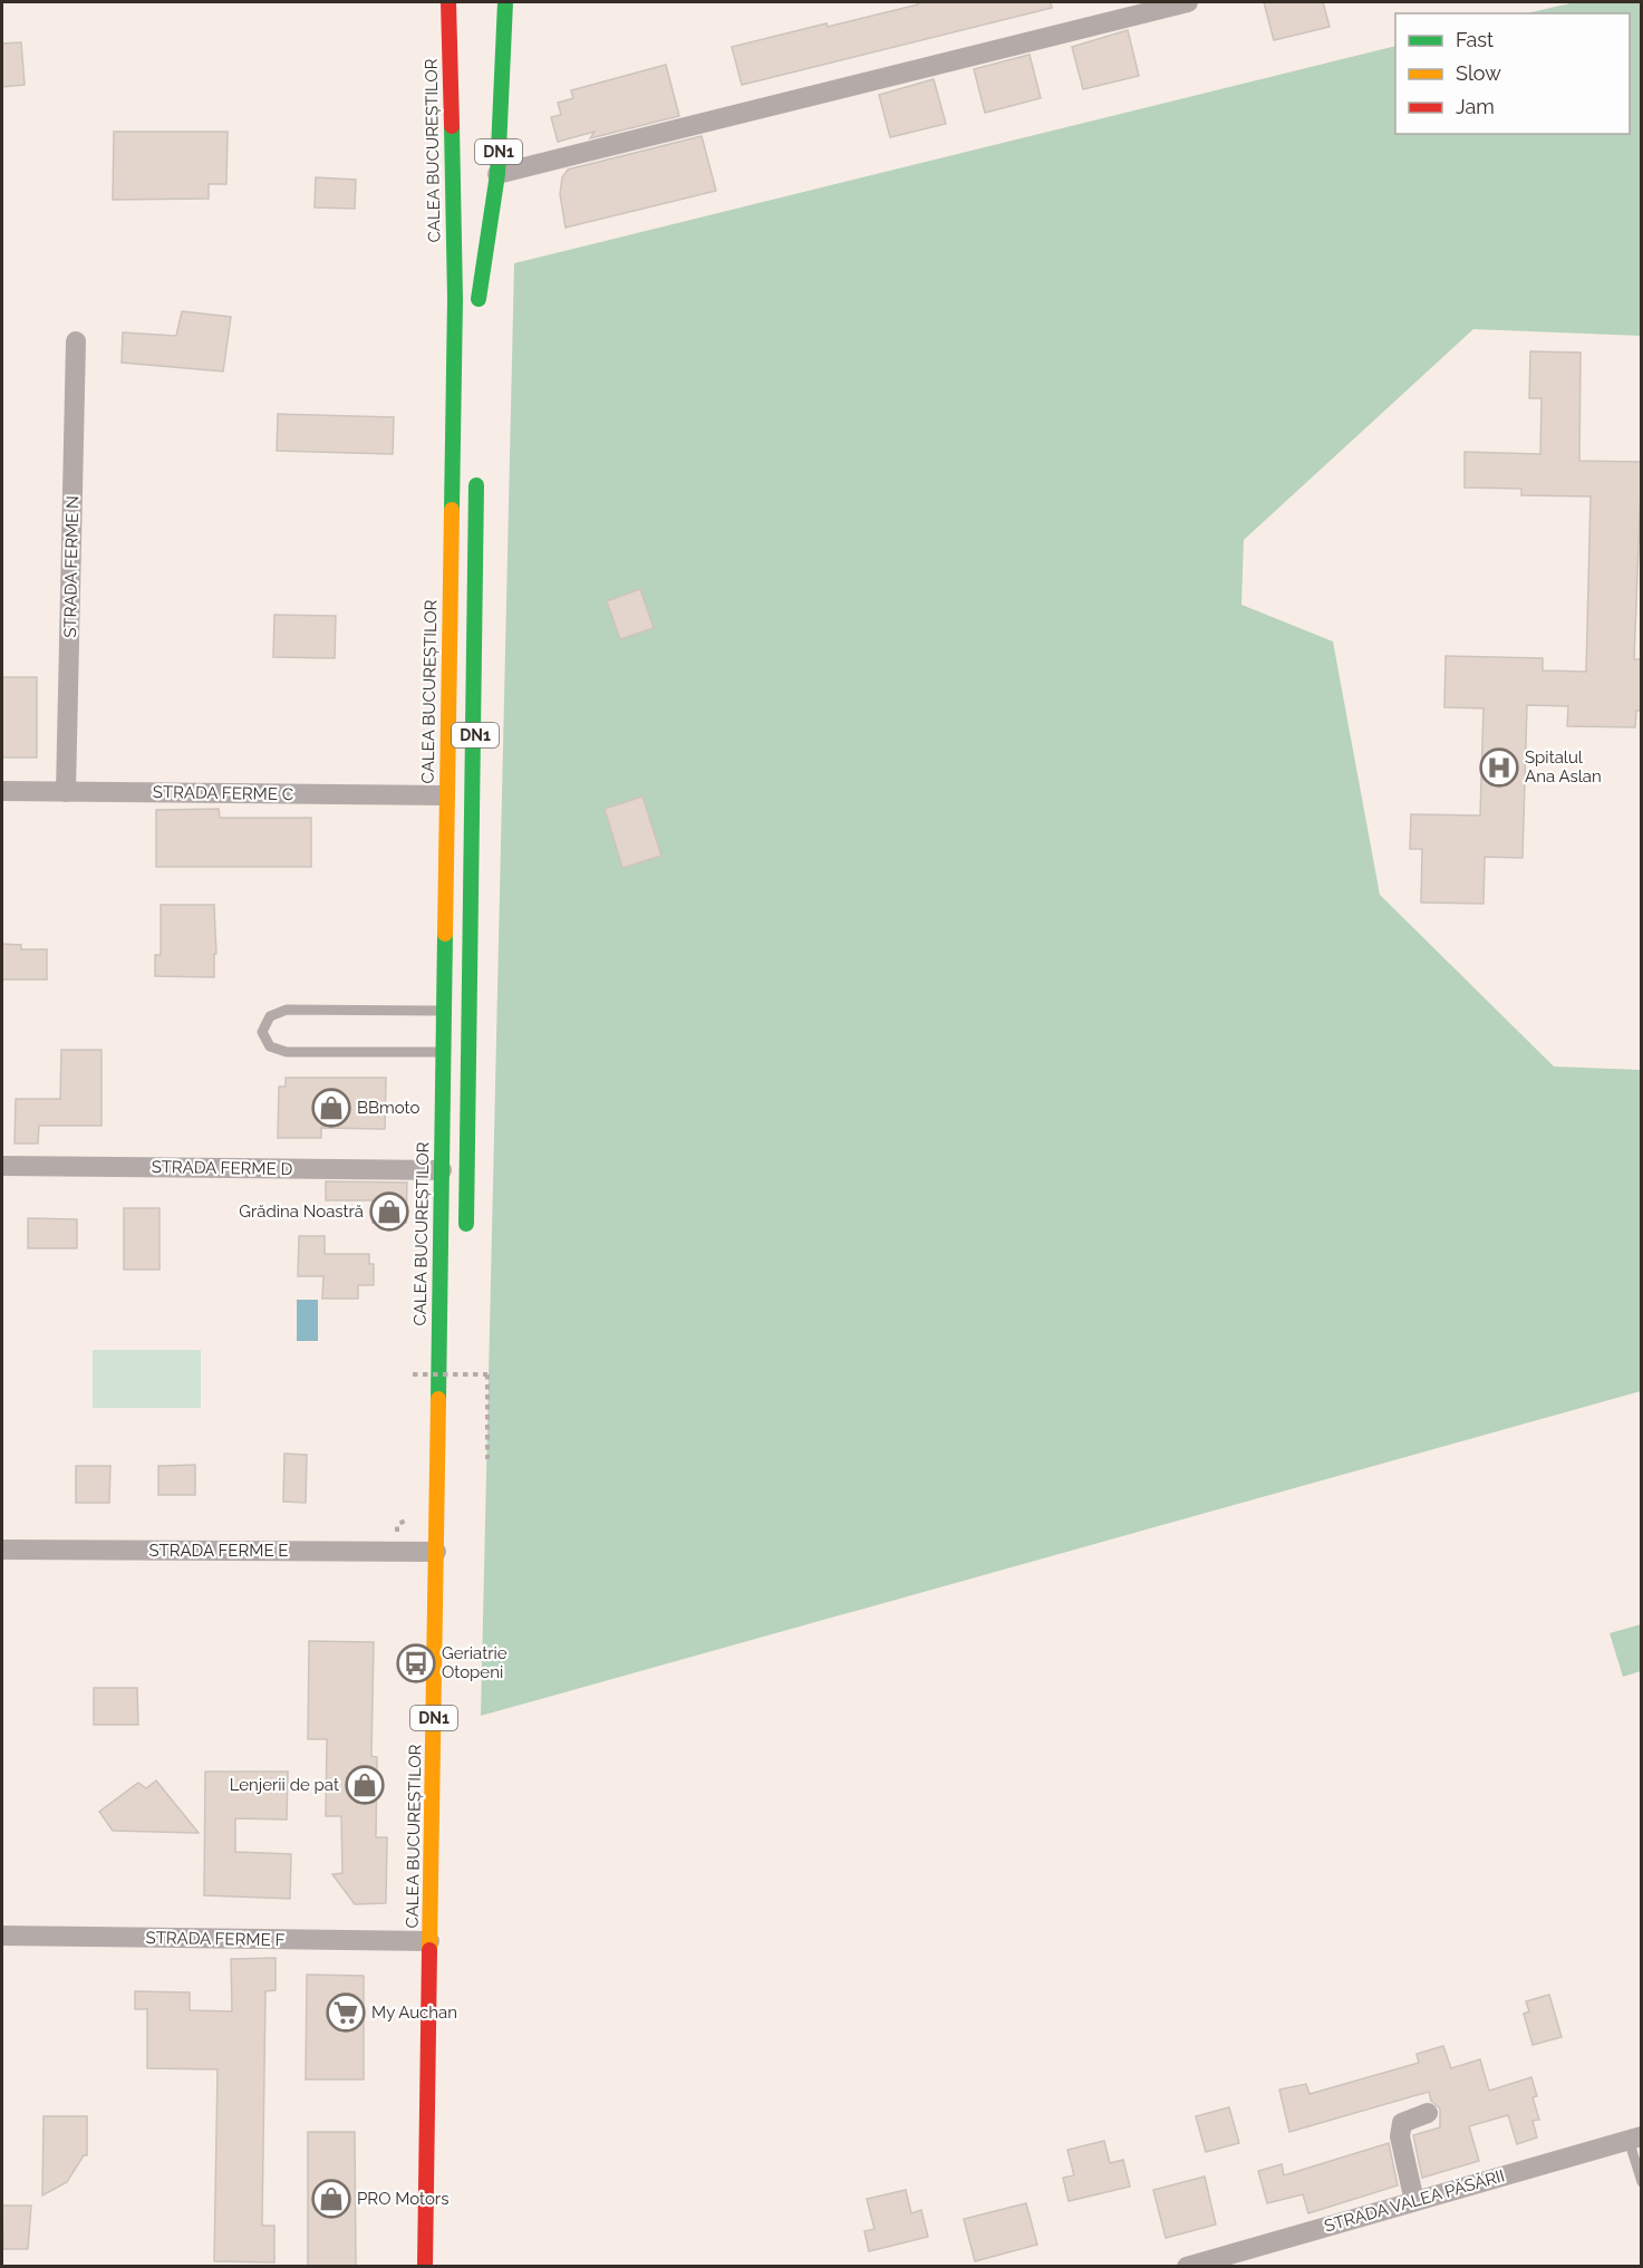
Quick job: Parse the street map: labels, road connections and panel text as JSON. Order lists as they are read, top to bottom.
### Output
{
  "streets": {
    "highway": ["CALEA BUCUREȘTILOR", "DN1"],
    "street": [
      "STRADA FERME N",
      "STRADA FERME C",
      "STRADA FERME D",
      "STRADA FERME E",
      "STRADA FERME F",
      "STRADA VALEA PĂSĂRII"
    ]
  },
  "crossings": [
    ["CALEA BUCUREȘTILOR", "DN1"],
    ["CALEA BUCUREȘTILOR", "STRADA FERME C"],
    ["CALEA BUCUREȘTILOR", "STRADA FERME D"],
    ["CALEA BUCUREȘTILOR", "STRADA FERME E"],
    ["CALEA BUCUREȘTILOR", "STRADA FERME F"],
    ["STRADA FERME N", "STRADA FERME C"]
  ],
  "places": {
    "hospital": ["Spitalul Ana Aslan"],
    "shop": [
      "BBmoto",
      "Grădina Noastră",
      "Lenjerii de pat",
      "PRO Motors"
    ],
    "bus stop": ["Geriatrie Otopeni"],
    "supermarket": ["My Auchan"]
  },
  "legend": ["Fast", "Slow", "Jam"]
}
